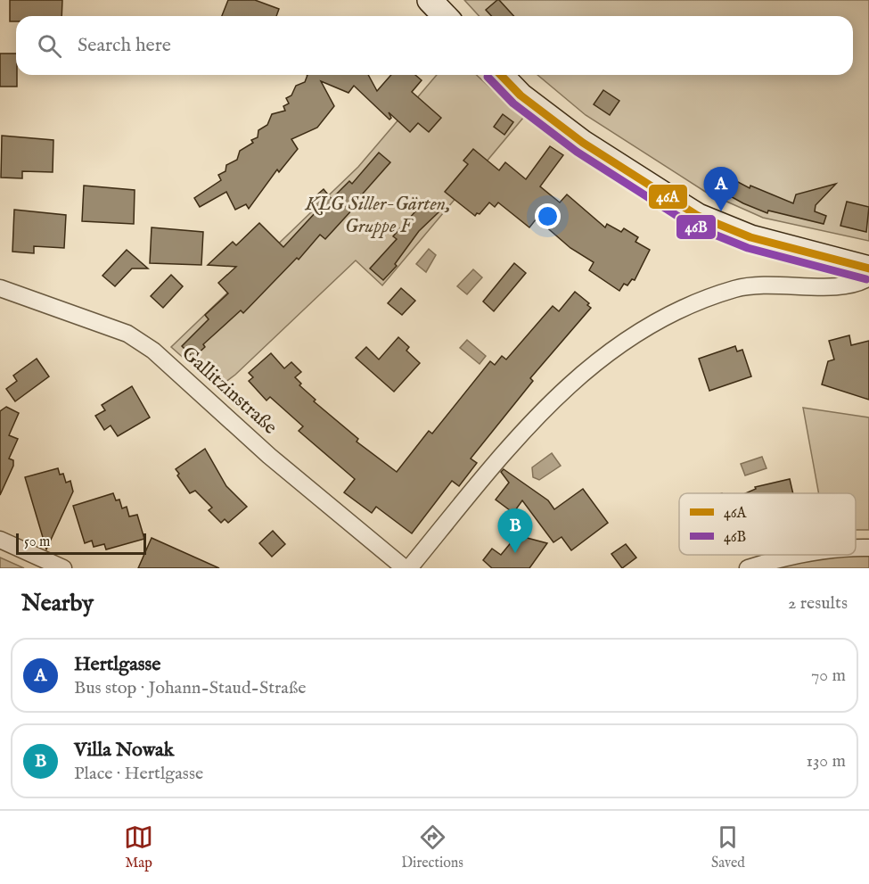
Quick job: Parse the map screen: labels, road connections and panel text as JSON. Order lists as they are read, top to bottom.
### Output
{
  "streets": {
    "street": ["Gallitzinstraße"]
  },
  "parks": ["KLG Siller-Gärten, Gruppe F"],
  "lines": ["transit line 46A", "transit line 46B"],
  "legend": ["46A", "46B"],
  "scale_bar": "50 m",
  "page": {
    "search": "Search here",
    "pins": ["A", "B"],
    "scale": "50 m",
    "heading": ["Nearby", "2 results"],
    "list": [
      {
        "mark": "A",
        "name": "Hertlgasse",
        "note": "Bus stop · Johann-Staud-Straße",
        "value": "70 m"
      },
      {
        "mark": "B",
        "name": "Villa Nowak",
        "note": "Place · Hertlgasse",
        "value": "130 m"
      }
    ],
    "nav": ["Map", "Directions", "Saved"]
  }
}
